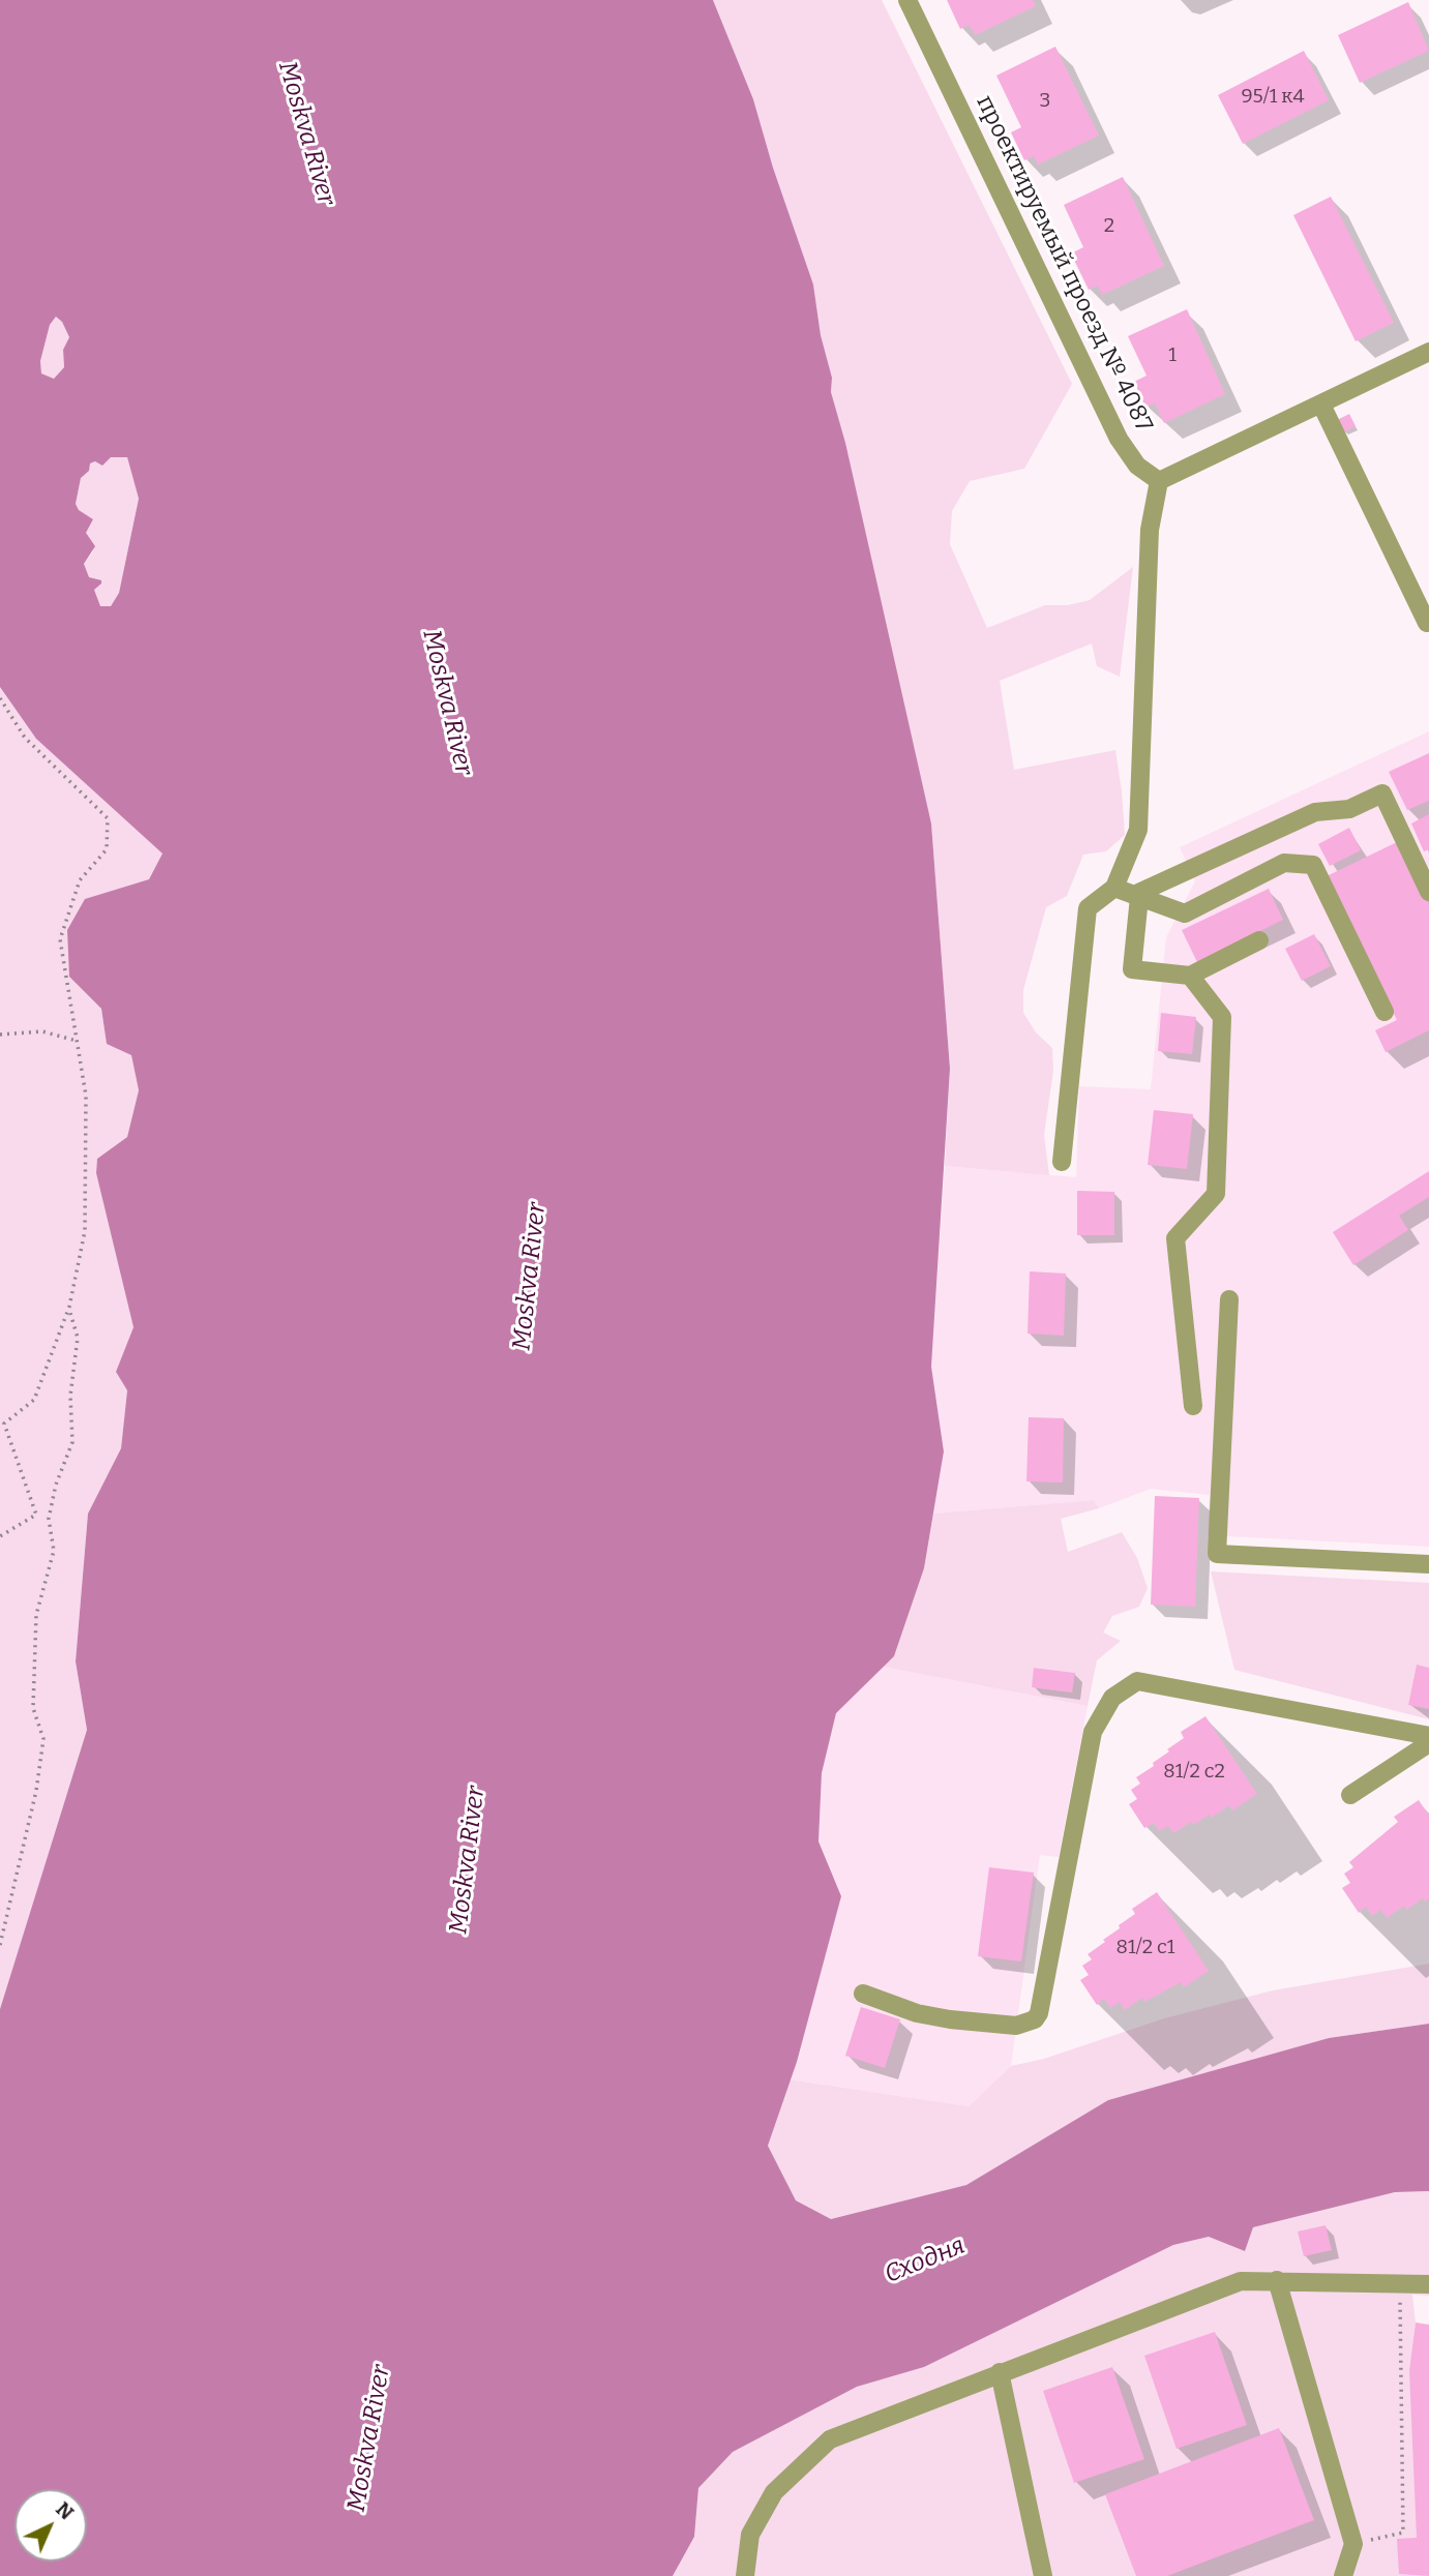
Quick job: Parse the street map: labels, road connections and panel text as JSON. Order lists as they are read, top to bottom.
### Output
{
  "streets": {
    "street": ["проектируемый проезд № 4087"]
  },
  "water": ["Moskva River", "Сходня"],
  "house_numbers": [
    "95/1 к4",
    "3",
    "2",
    "1",
    "81/2 с2",
    "81/2 с1"
  ],
  "north": "top right"
}
